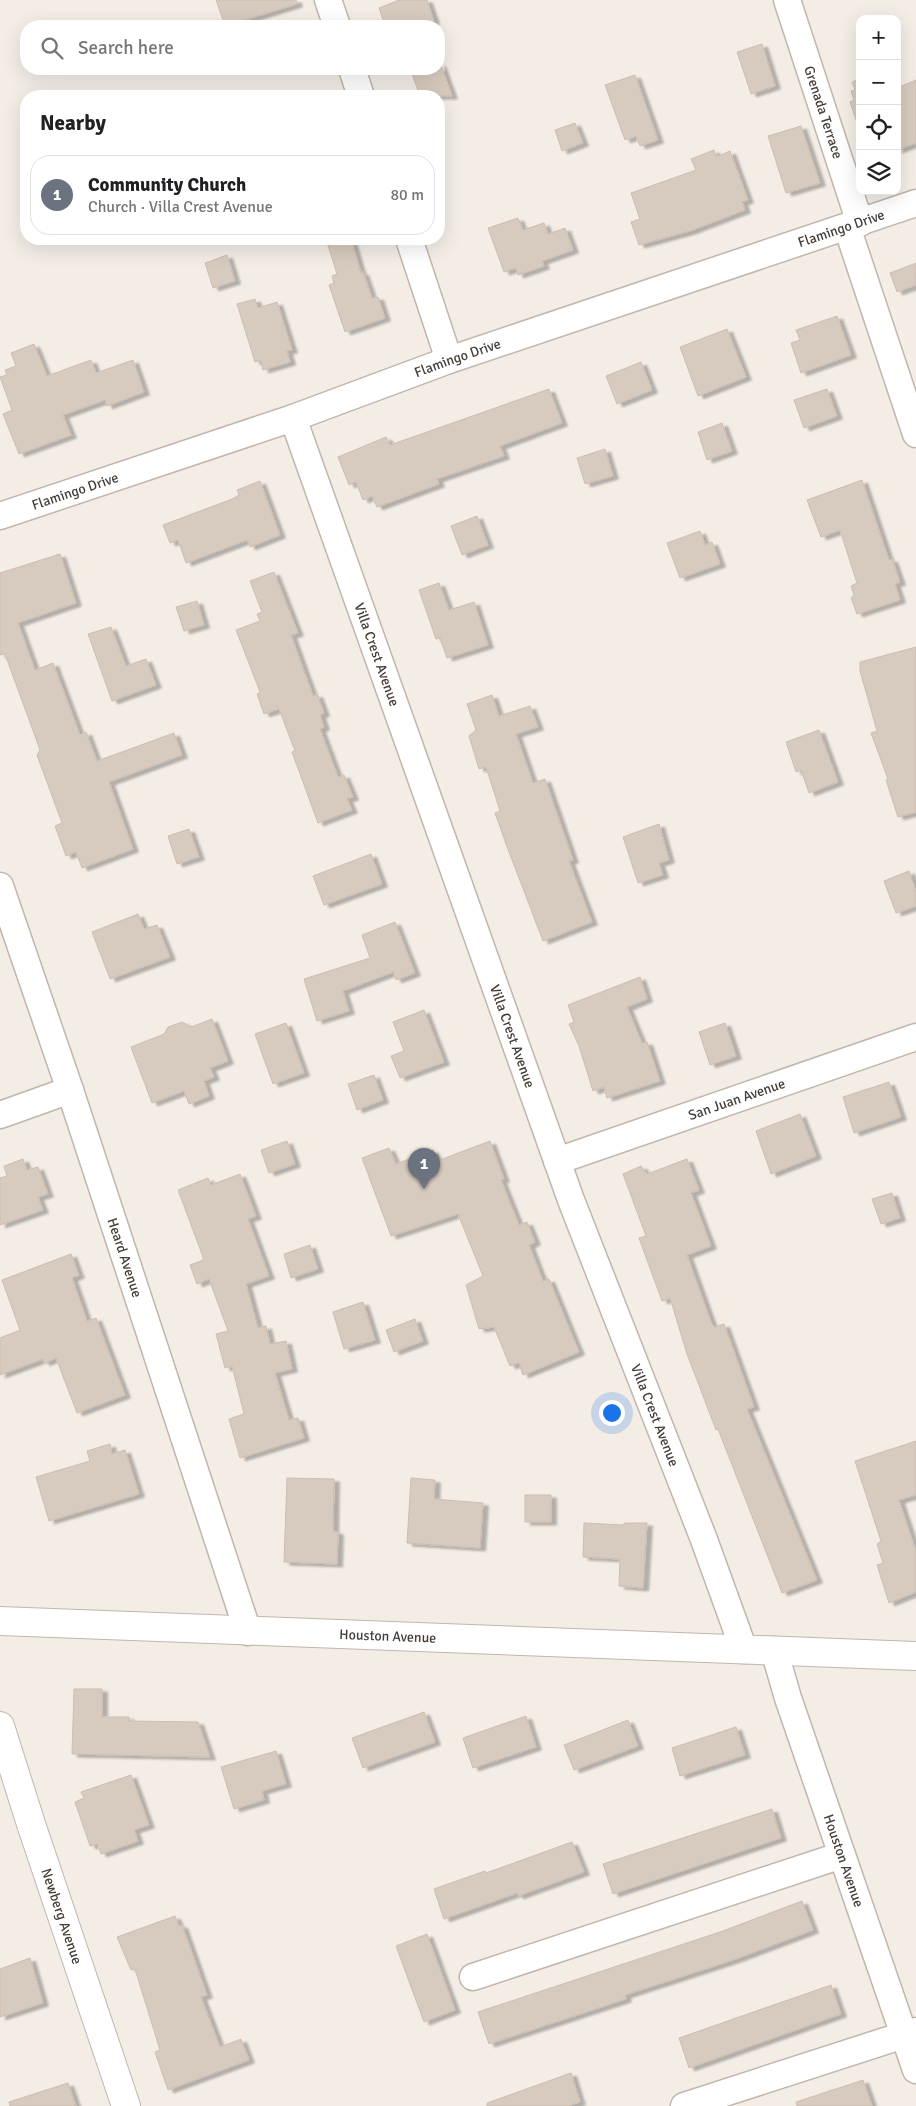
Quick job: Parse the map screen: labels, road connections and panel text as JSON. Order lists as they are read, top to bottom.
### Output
{
  "streets": {
    "street": [
      "Grenada Terrace",
      "Flamingo Drive",
      "Villa Crest Avenue",
      "San Juan Avenue",
      "Heard Avenue",
      "Houston Avenue",
      "Newberg Avenue"
    ]
  },
  "crossings": [
    ["Grenada Terrace", "Flamingo Drive"],
    ["Flamingo Drive", "Villa Crest Avenue"],
    ["Villa Crest Avenue", "San Juan Avenue"],
    ["Villa Crest Avenue", "Houston Avenue"],
    ["Heard Avenue", "Houston Avenue"]
  ],
  "page": {
    "map_buttons": ["+", "−"],
    "search": "Search here",
    "heading": "Nearby",
    "list": [
      {
        "mark": "1",
        "name": "Community Church",
        "note": "Church · Villa Crest Avenue",
        "value": "80 m"
      }
    ],
    "pins": "1"
  }
}
